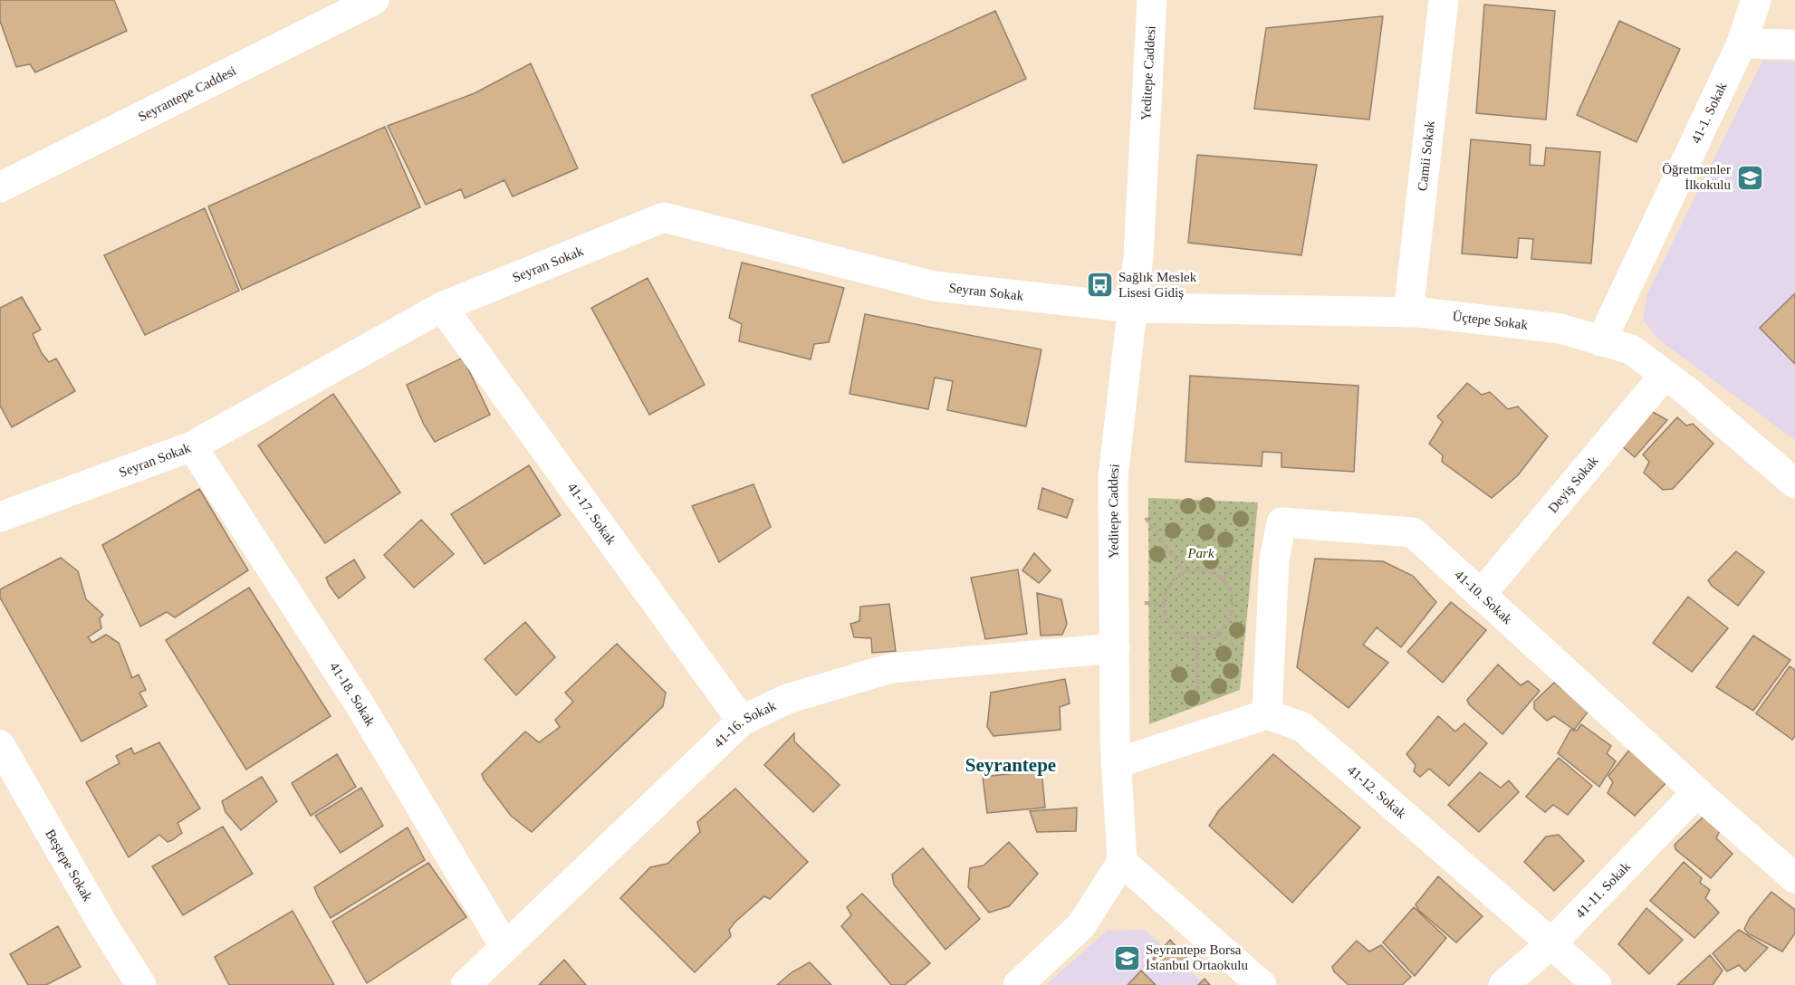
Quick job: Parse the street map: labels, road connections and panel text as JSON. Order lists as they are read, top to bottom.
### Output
{
  "streets": {
    "street": [
      "Yeditepe Caddesi",
      "Seyrantepe Caddesi",
      "41-1. Sokak",
      "Camii Sokak",
      "Seyran Sokak",
      "Üçtepe Sokak",
      "Deyiş Sokak",
      "41-17. Sokak",
      "41-10. Sokak",
      "41-18. Sokak",
      "41-16. Sokak",
      "41-12. Sokak",
      "Beştepe Sokak",
      "41-11. Sokak"
    ]
  },
  "crossings": [
    ["Yeditepe Caddesi", "Seyran Sokak"],
    ["Yeditepe Caddesi", "Üçtepe Sokak"],
    ["Yeditepe Caddesi", "41-16. Sokak"],
    ["41-1. Sokak", "Üçtepe Sokak"],
    ["Camii Sokak", "Üçtepe Sokak"],
    ["Seyran Sokak", "Üçtepe Sokak"],
    ["Seyran Sokak", "41-17. Sokak"],
    ["Seyran Sokak", "41-18. Sokak"],
    ["Üçtepe Sokak", "Deyiş Sokak"],
    ["Deyiş Sokak", "41-10. Sokak"],
    ["41-17. Sokak", "41-16. Sokak"],
    ["41-10. Sokak", "41-12. Sokak"],
    ["41-10. Sokak", "41-11. Sokak"],
    ["41-18. Sokak", "41-16. Sokak"],
    ["41-12. Sokak", "41-11. Sokak"]
  ],
  "districts": ["Seyrantepe"],
  "parks": ["Park"],
  "places": {
    "school or university": ["Öğretmenler İlkokulu", "Seyrantepe Borsa İstanbul Ortaokulu"],
    "bus stop": ["Sağlık Meslek Lisesi Gidiş"]
  }
}
